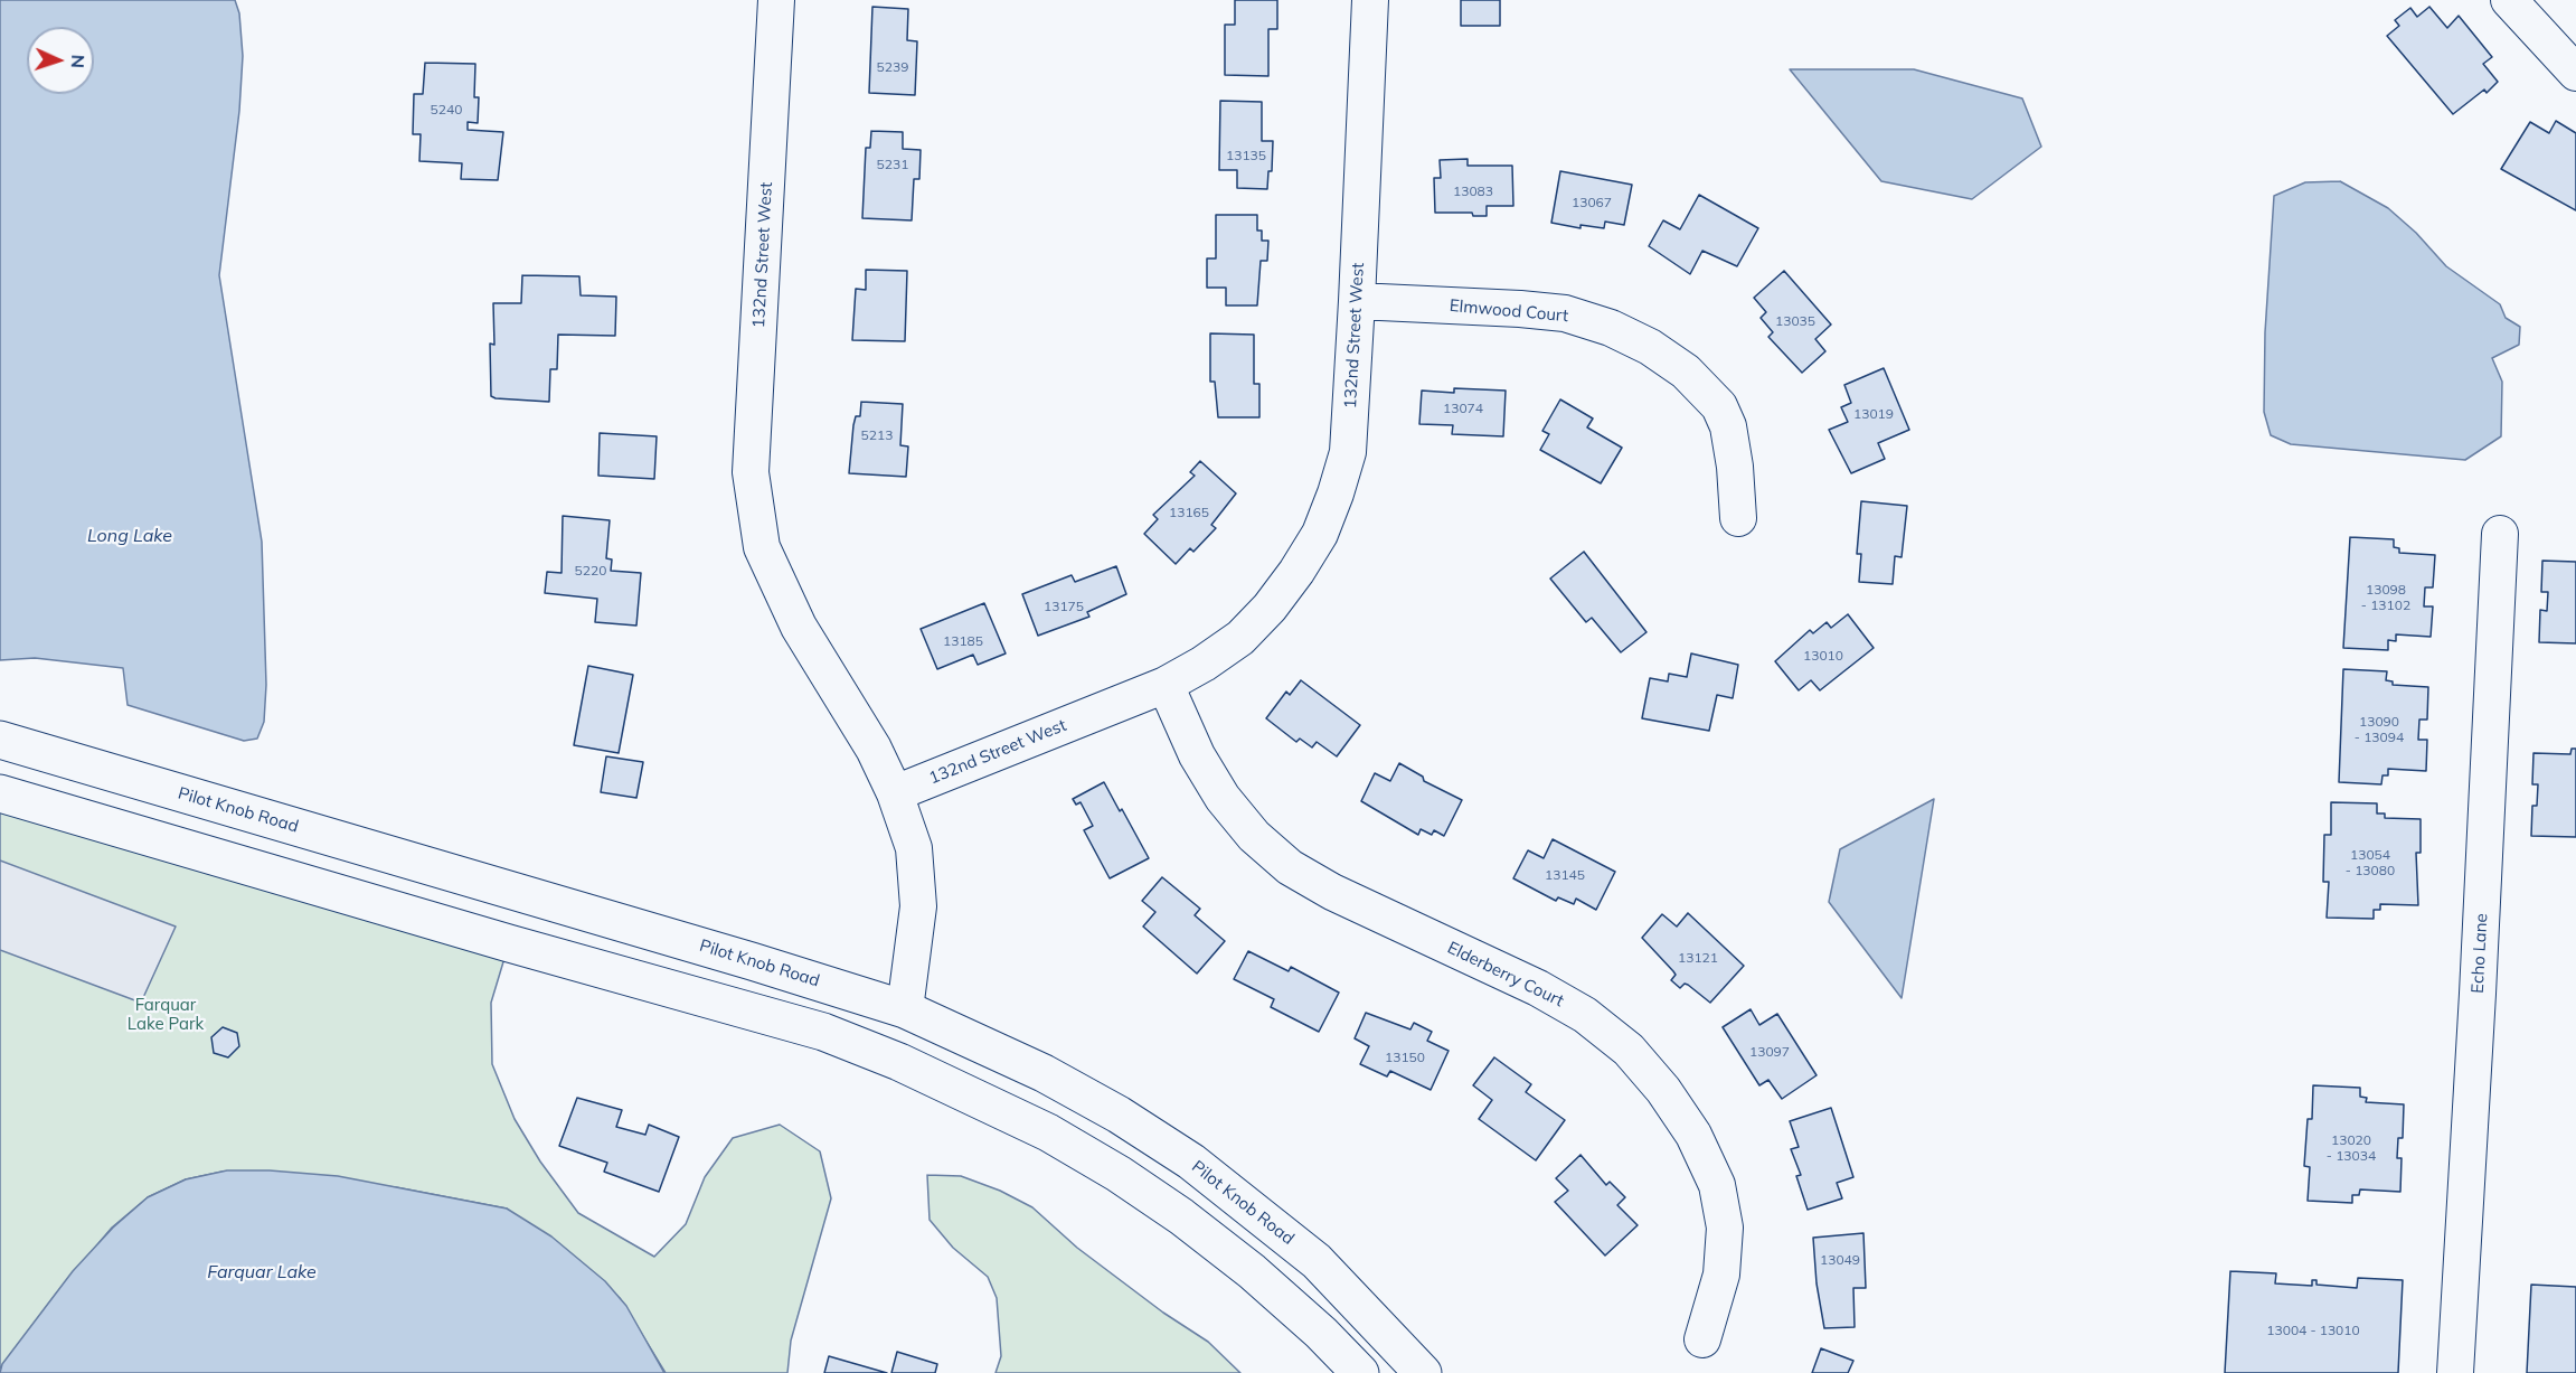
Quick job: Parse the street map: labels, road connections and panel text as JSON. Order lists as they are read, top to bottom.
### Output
{
  "streets": {
    "main road": ["Pilot Knob Road"],
    "street": [
      "132nd Street West",
      "Elmwood Court",
      "Echo Lane",
      "Elderberry Court"
    ]
  },
  "crossings": [
    ["132nd Street West", "Elmwood Court"],
    ["132nd Street West", "Elderberry Court"]
  ],
  "water": ["Long Lake", "Farquar Lake"],
  "parks": ["Farquar Lake Park"],
  "house_numbers": [
    "5239",
    "5240",
    "13135",
    "5231",
    "13083",
    "13067",
    "13035",
    "13074",
    "13019",
    "5213",
    "13165",
    "5220",
    "13098 - 13102",
    "13175",
    "13185",
    "13010",
    "13090 - 13094",
    "13054 - 13080",
    "13145",
    "13121",
    "13097",
    "13150",
    "13020 - 13034",
    "13049",
    "13004 - 13010"
  ],
  "north": "right"
}
